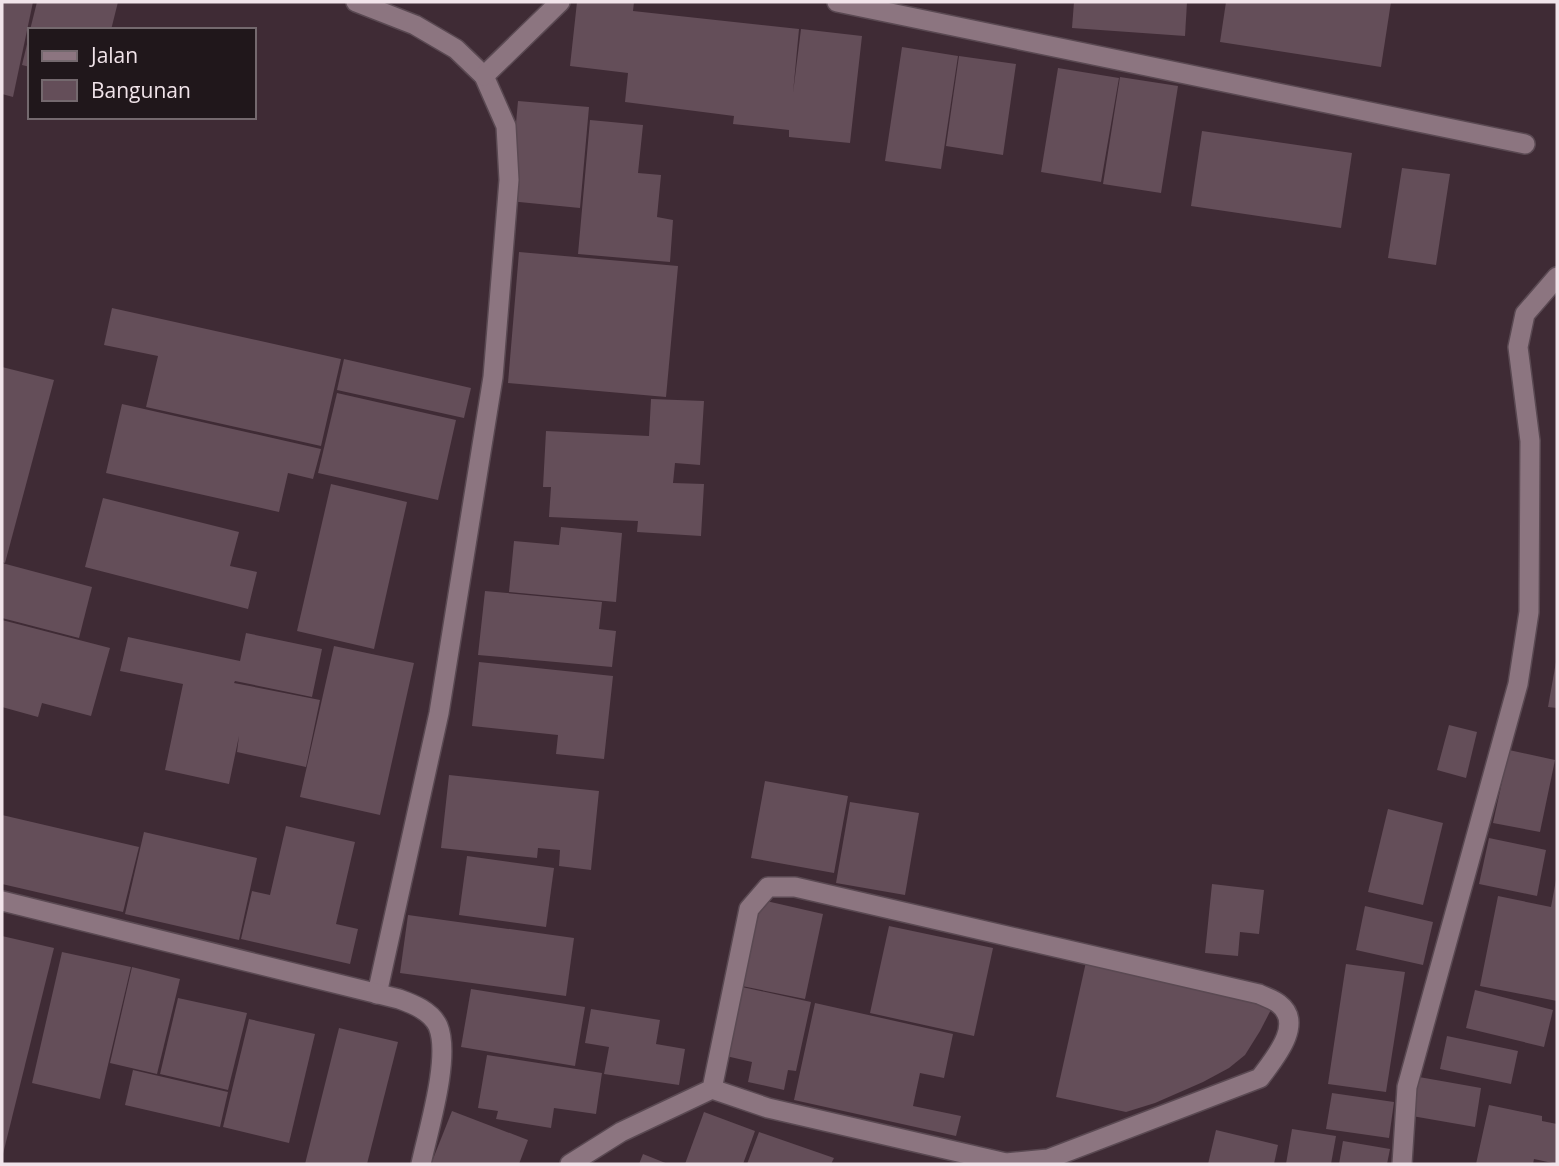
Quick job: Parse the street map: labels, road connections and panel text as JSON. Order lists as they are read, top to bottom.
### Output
{
  "legend": ["Jalan", "Bangunan"]
}
